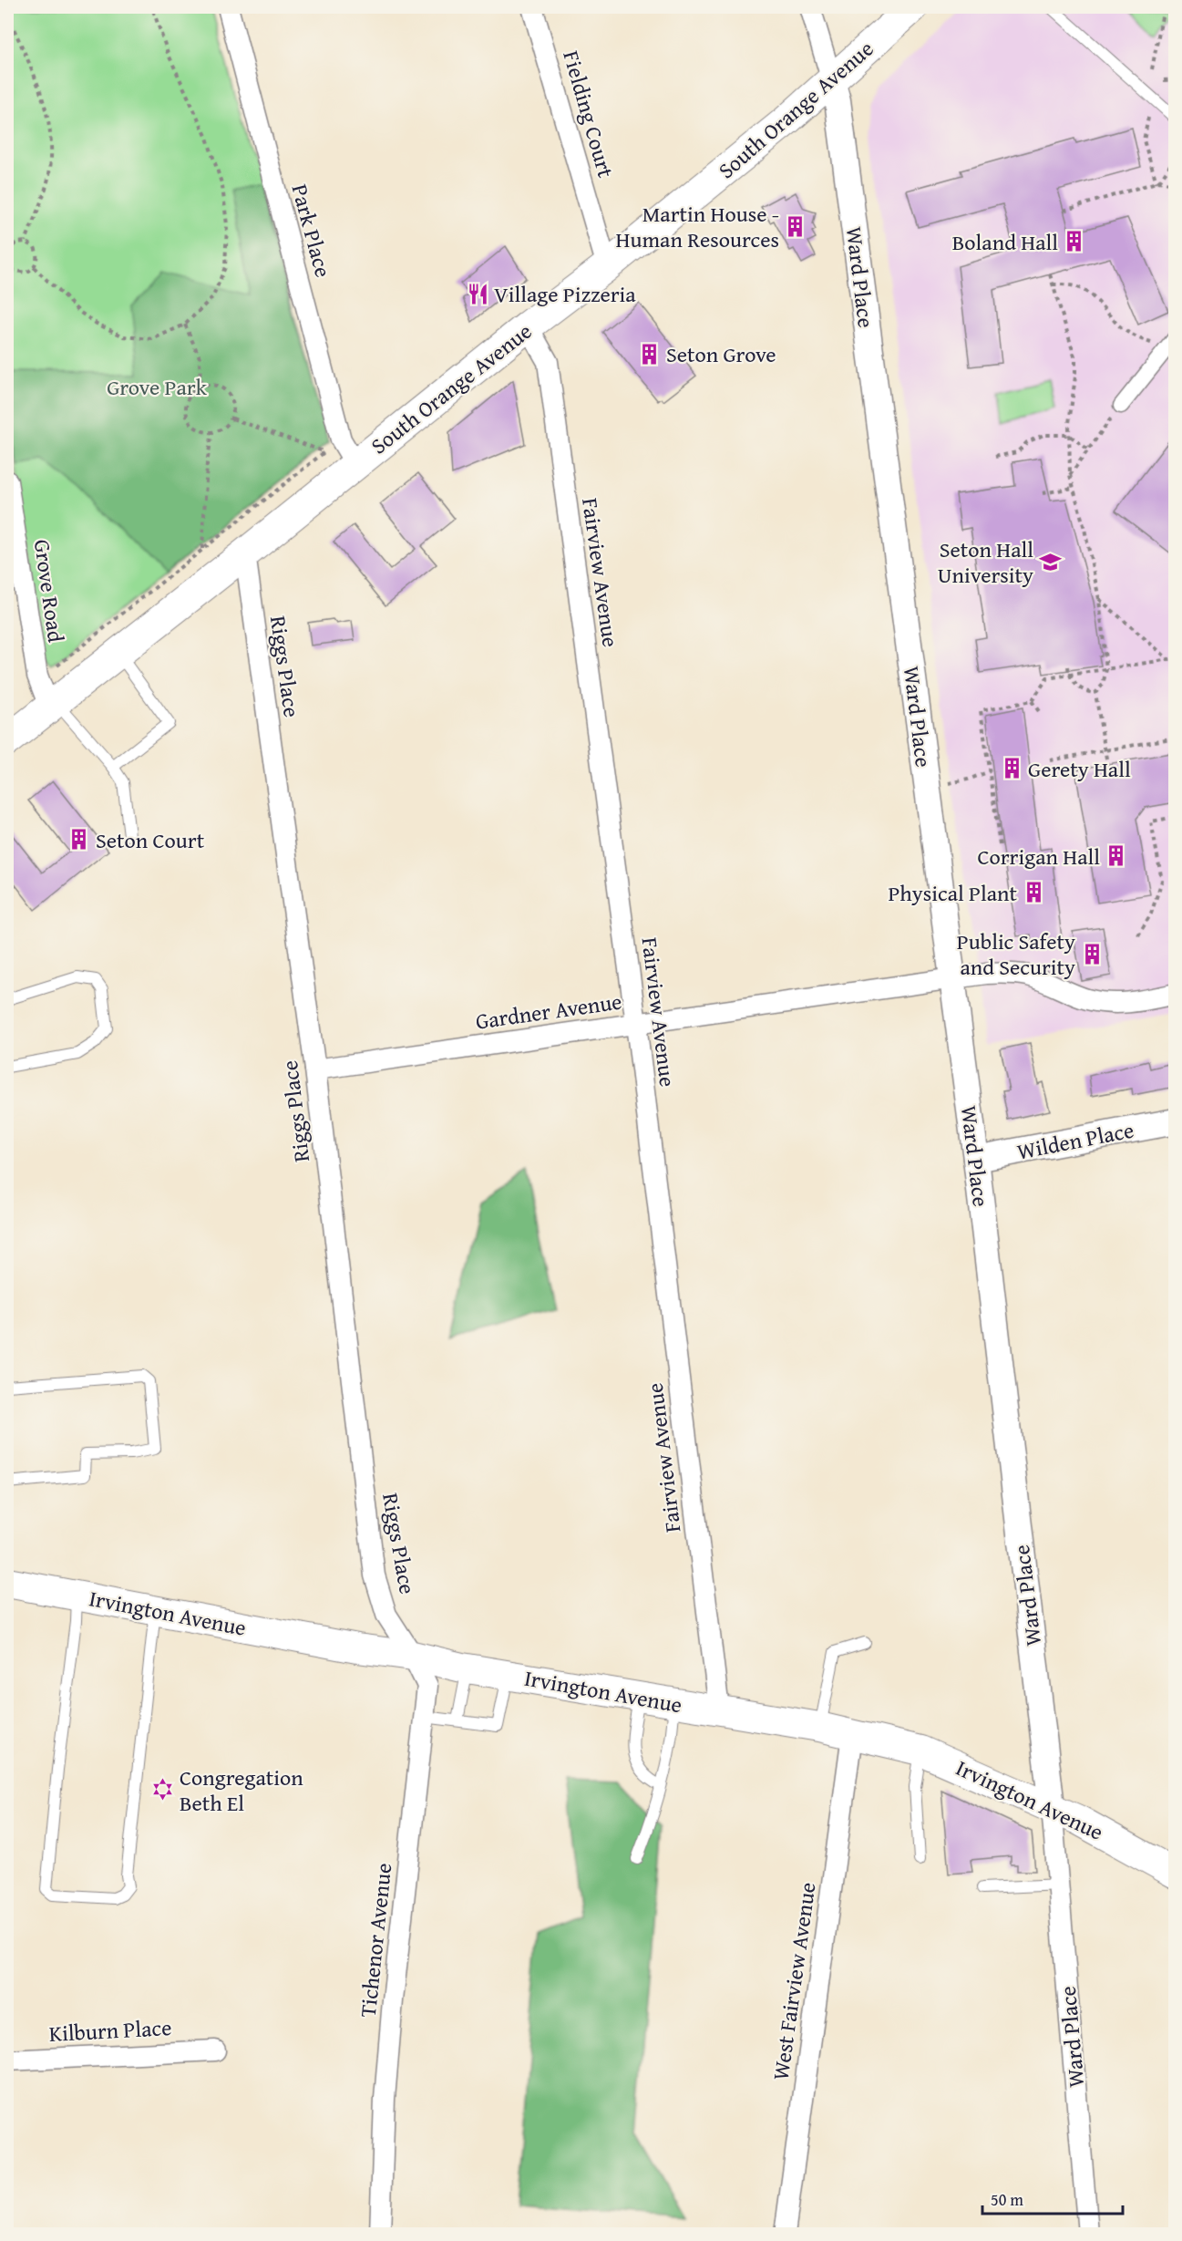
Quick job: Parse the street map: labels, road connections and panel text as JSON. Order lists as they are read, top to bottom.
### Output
{
  "streets": {
    "main road": ["South Orange Avenue", "Irvington Avenue"],
    "street": [
      "Fielding Court",
      "Park Place",
      "Ward Place",
      "Fairview Avenue",
      "Grove Road",
      "Riggs Place",
      "Gardner Avenue",
      "Wilden Place",
      "Tichenor Avenue",
      "West Fairview Avenue",
      "Kilburn Place"
    ]
  },
  "crossings": [
    ["South Orange Avenue", "Fielding Court"],
    ["South Orange Avenue", "Park Place"],
    ["South Orange Avenue", "Ward Place"],
    ["South Orange Avenue", "Fairview Avenue"],
    ["South Orange Avenue", "Grove Road"],
    ["South Orange Avenue", "Riggs Place"],
    ["Ward Place", "Gardner Avenue"],
    ["Ward Place", "Wilden Place"],
    ["Ward Place", "Irvington Avenue"],
    ["Fairview Avenue", "Gardner Avenue"],
    ["Fairview Avenue", "Irvington Avenue"],
    ["Riggs Place", "Gardner Avenue"],
    ["Riggs Place", "Irvington Avenue"],
    ["Riggs Place", "Tichenor Avenue"],
    ["Irvington Avenue", "Tichenor Avenue"],
    ["Irvington Avenue", "West Fairview Avenue"]
  ],
  "parks": ["Grove Park"],
  "places": {
    "building": [
      "Martin House - Human Resources",
      "Boland Hall",
      "Seton Grove",
      "Gerety Hall",
      "Seton Court",
      "Corrigan Hall",
      "Physical Plant",
      "Public Safety and Security"
    ],
    "restaurant": ["Village Pizzeria"],
    "school or university": ["Seton Hall University"],
    "synagogue": ["Congregation Beth El"]
  },
  "scale_bar": "50 m"
}
